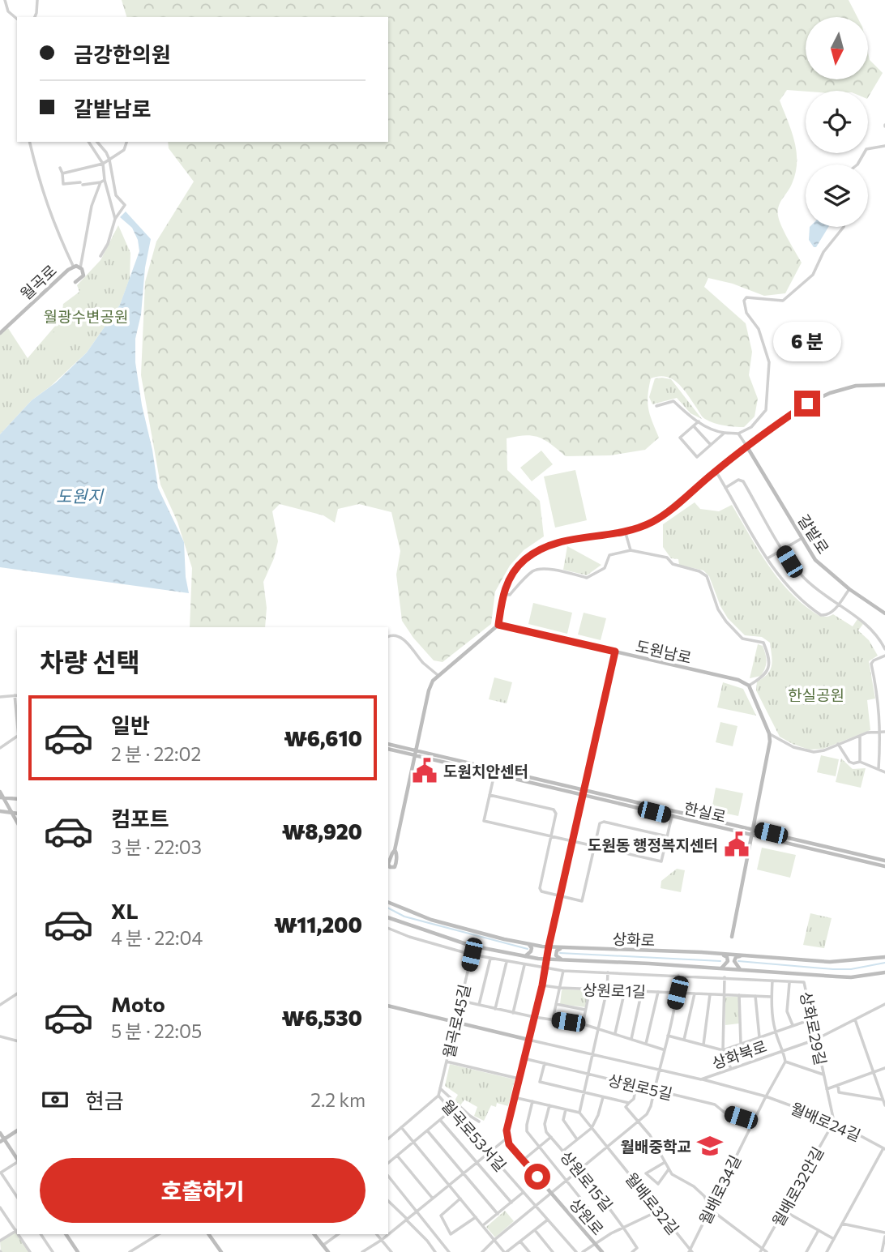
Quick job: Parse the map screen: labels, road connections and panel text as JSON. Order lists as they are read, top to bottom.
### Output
{
  "streets": {
    "main road": [
      "월곡로",
      "갈밭로",
      "도원남로",
      "한실로",
      "상화로",
      "상화북로",
      "상원로"
    ],
    "street": [
      "상원로1길",
      "월곡로45길",
      "상화로29길",
      "상원로5길",
      "월배로24길",
      "월곡로53서길",
      "상원로15길",
      "월배로32안길",
      "월배로34길",
      "월배로32길"
    ]
  },
  "crossings": [
    ["월곡로45길", "상화북로"],
    ["월곡로45길", "월곡로53서길"],
    ["상화로29길", "상화북로"],
    ["상화로29길", "월배로24길"],
    ["상화로29길", "월배로32안길"],
    ["상화북로", "월배로24길"],
    ["상원로5길", "월배로34길"],
    ["월배로24길", "월배로32안길"],
    ["월배로24길", "월배로34길"],
    ["월배로34길", "월배로32길"]
  ],
  "water": ["도원지"],
  "parks": ["월광수변공원", "한실공원"],
  "places": {
    "public building": ["도원치안센터", "도원동 행정복지센터"],
    "school or university": ["월배중학교"]
  },
  "north": "bottom",
  "page": {
    "banner": ["금강한의원", "갈밭남로"],
    "bubble": "6 분",
    "heading": "차량 선택",
    "list": [
      {
        "name": "일반",
        "note": "2 분 · 22:02",
        "value": "₩6,610"
      },
      {
        "name": "컴포트",
        "note": "3 분 · 22:03",
        "value": "₩8,920"
      },
      {
        "name": "XL",
        "note": "4 분 · 22:04",
        "value": "₩11,200"
      },
      {
        "name": "Moto",
        "note": "5 분 · 22:05",
        "value": "₩6,530"
      }
    ],
    "pay": ["현금", "2.2 km"],
    "buttons": "호출하기"
  }
}
